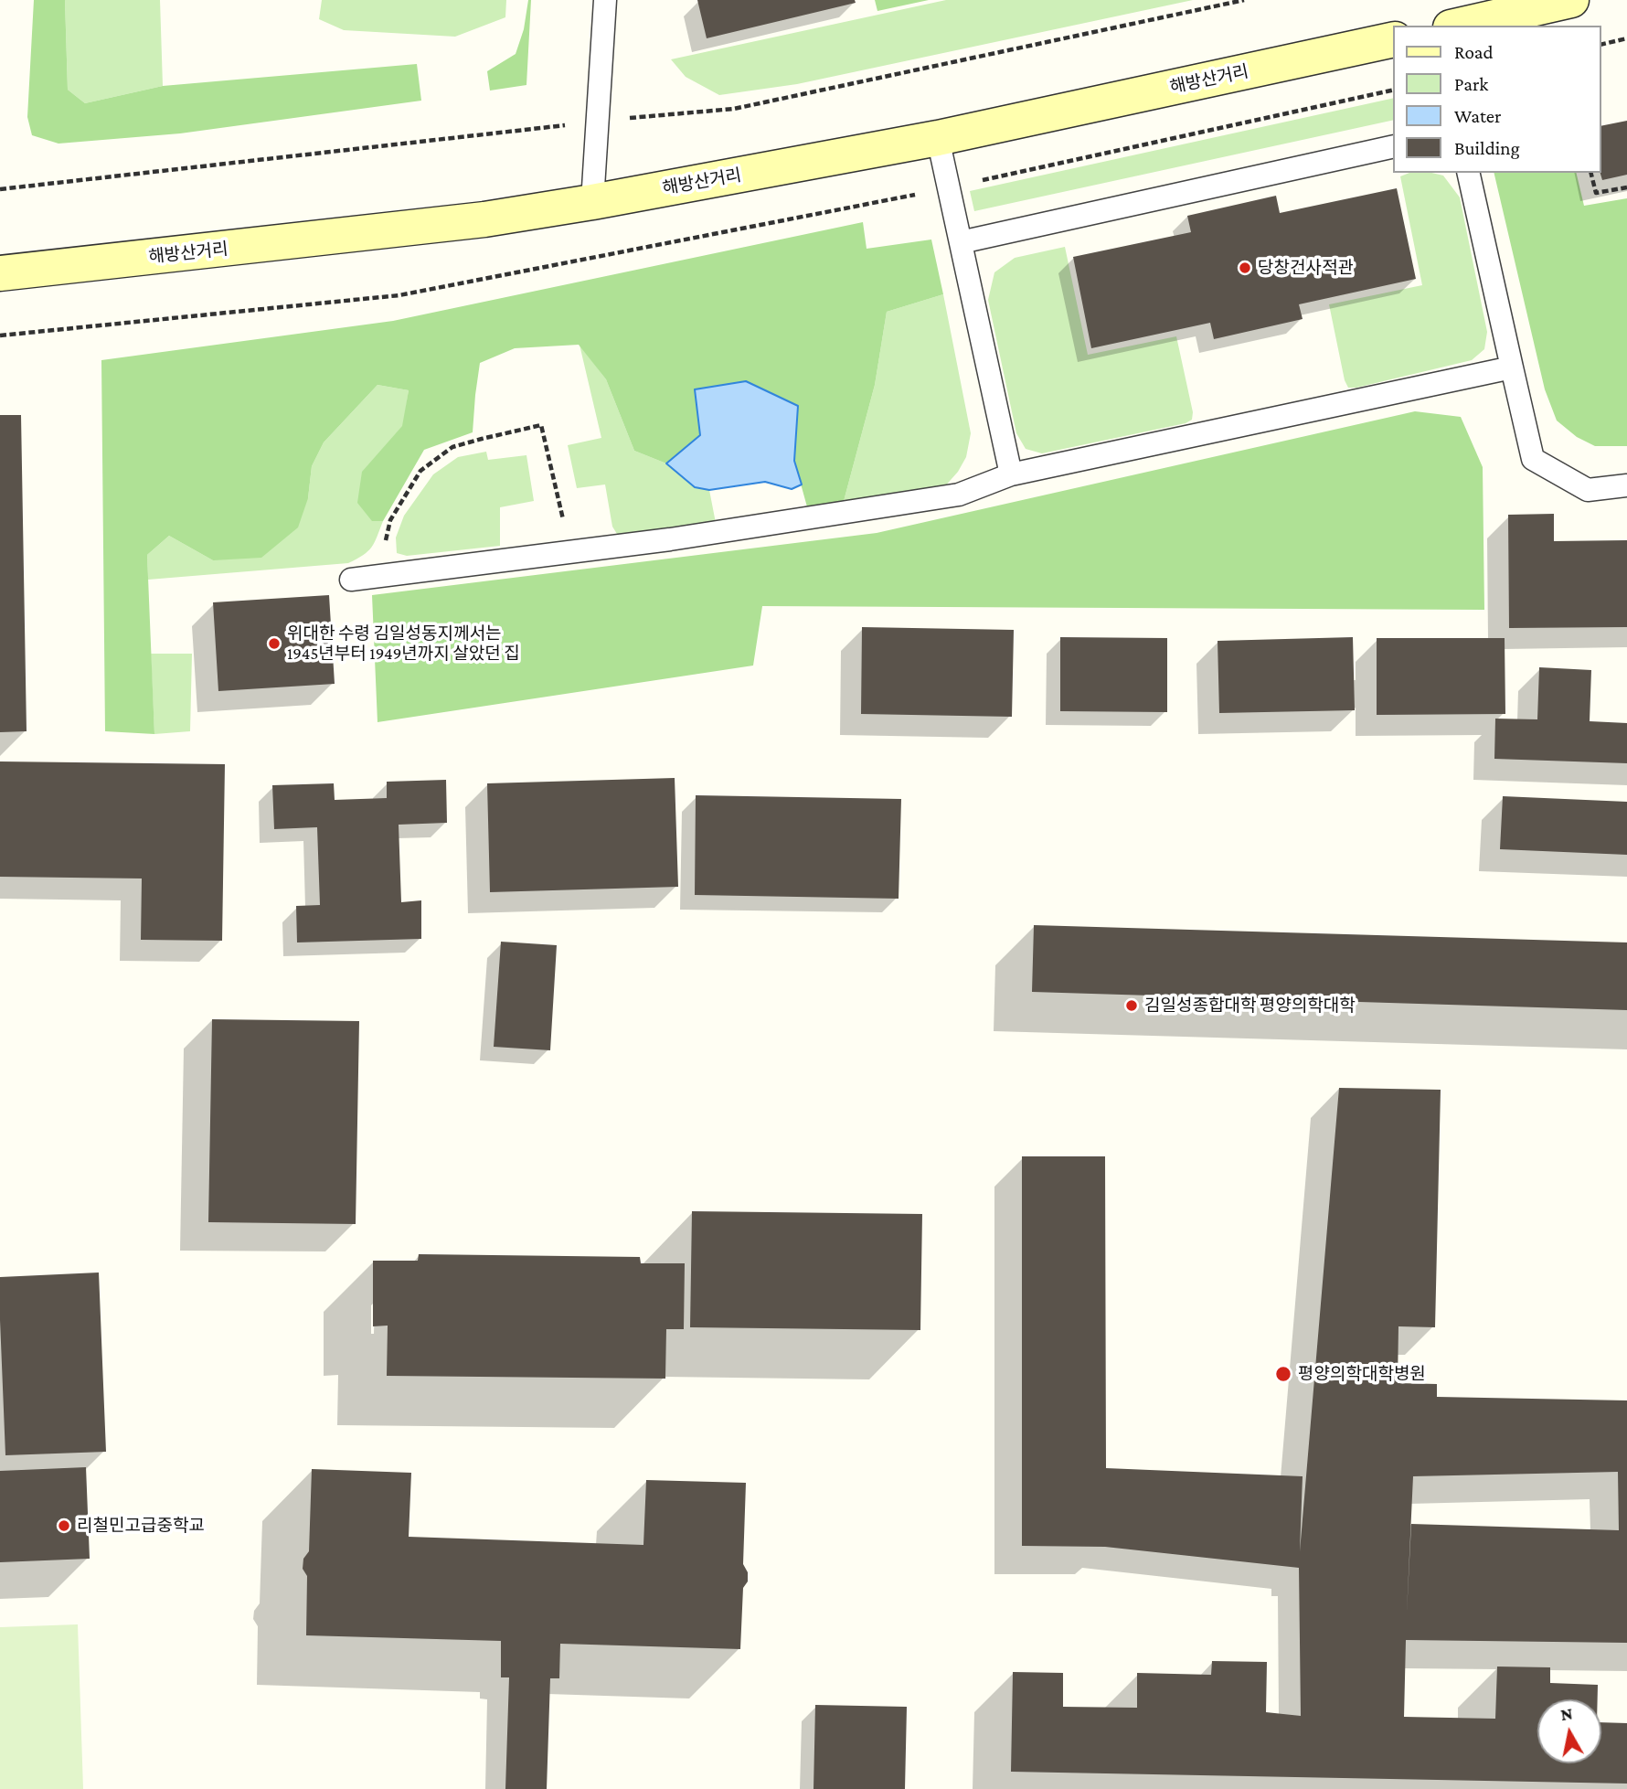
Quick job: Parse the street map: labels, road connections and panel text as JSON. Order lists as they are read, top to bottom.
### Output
{
  "streets": {
    "main road": ["해방산거리"]
  },
  "places": [
    "당창건사적관",
    "위대한 수령 김일성동지께서는 1945년부터 1949년까지 살았던 집",
    "김일성종합대학 평양의학대학",
    "평양의학대학병원",
    "리철민고급중학교"
  ],
  "legend": [
    "Road",
    "Park",
    "Water",
    "Building"
  ],
  "north": "top"
}
